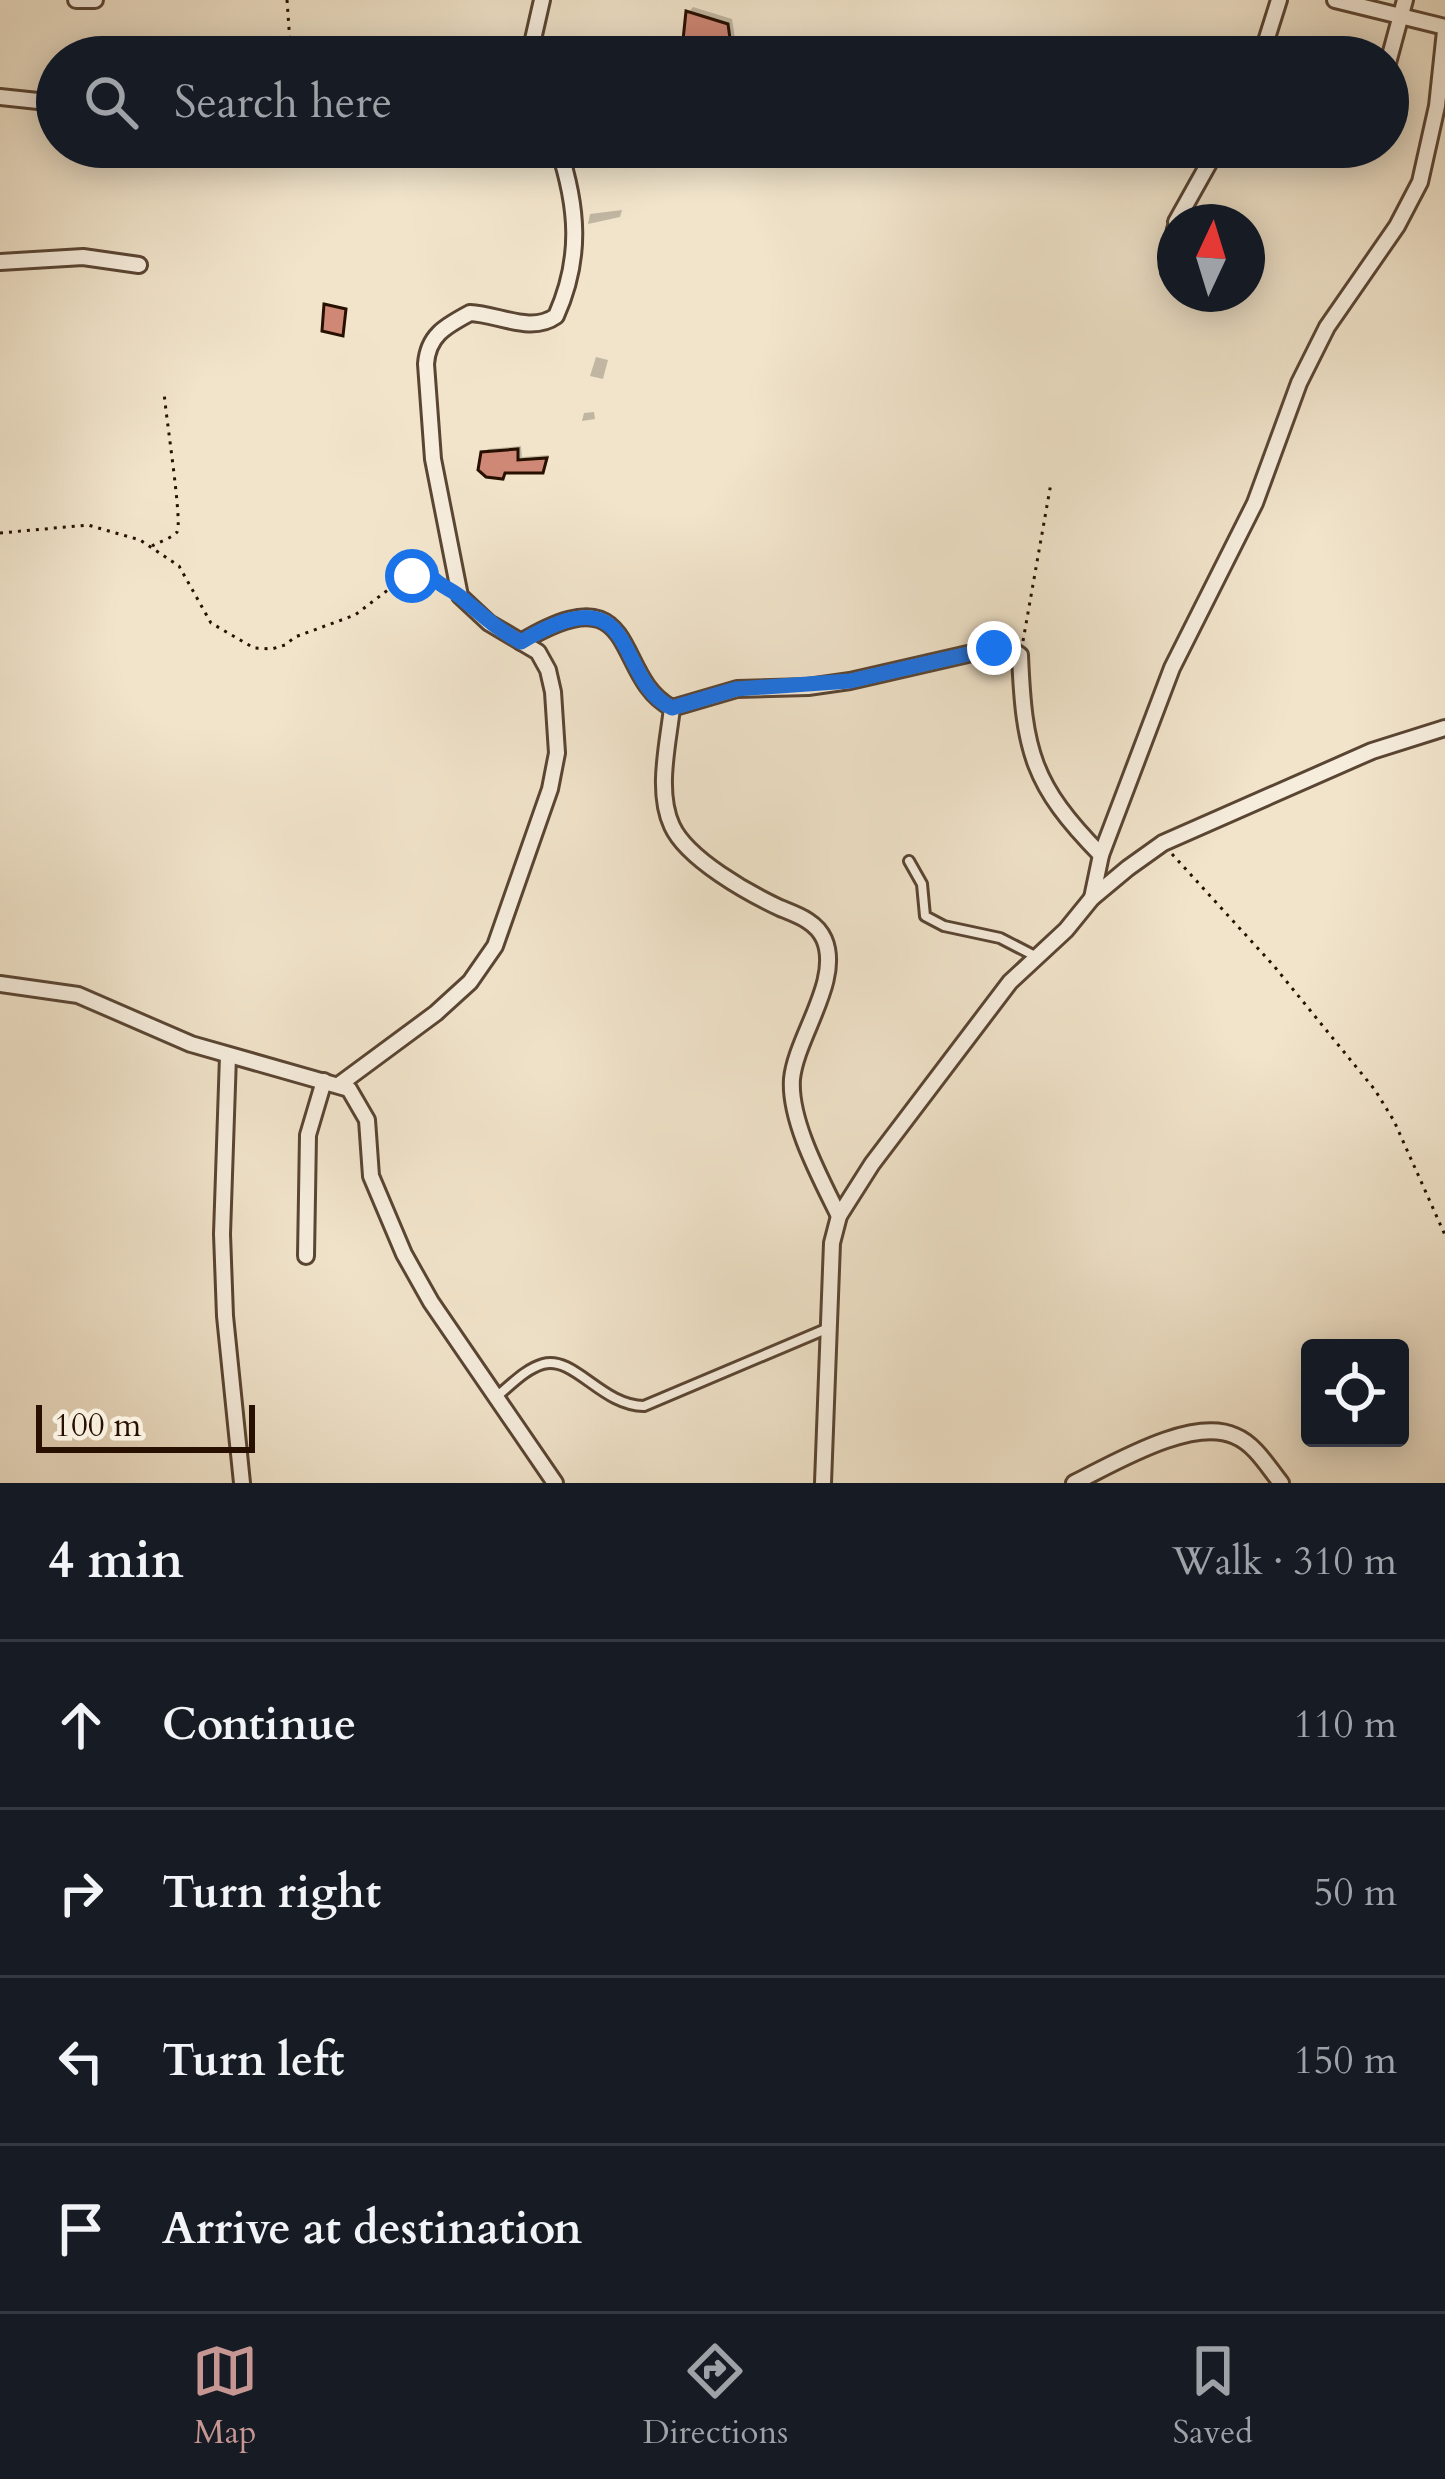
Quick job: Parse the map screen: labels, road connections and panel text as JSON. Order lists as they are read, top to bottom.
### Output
{
  "scale_bar": "100 m",
  "north": "top",
  "page": {
    "search": "Search here",
    "scale": "100 m",
    "heading": ["4 min", "Walk · 310 m"],
    "list": [
      ["Continue", "110 m"],
      ["Turn right", "50 m"],
      ["Turn left", "150 m"],
      "Arrive at destination"
    ],
    "nav": ["Map", "Directions", "Saved"]
  }
}
